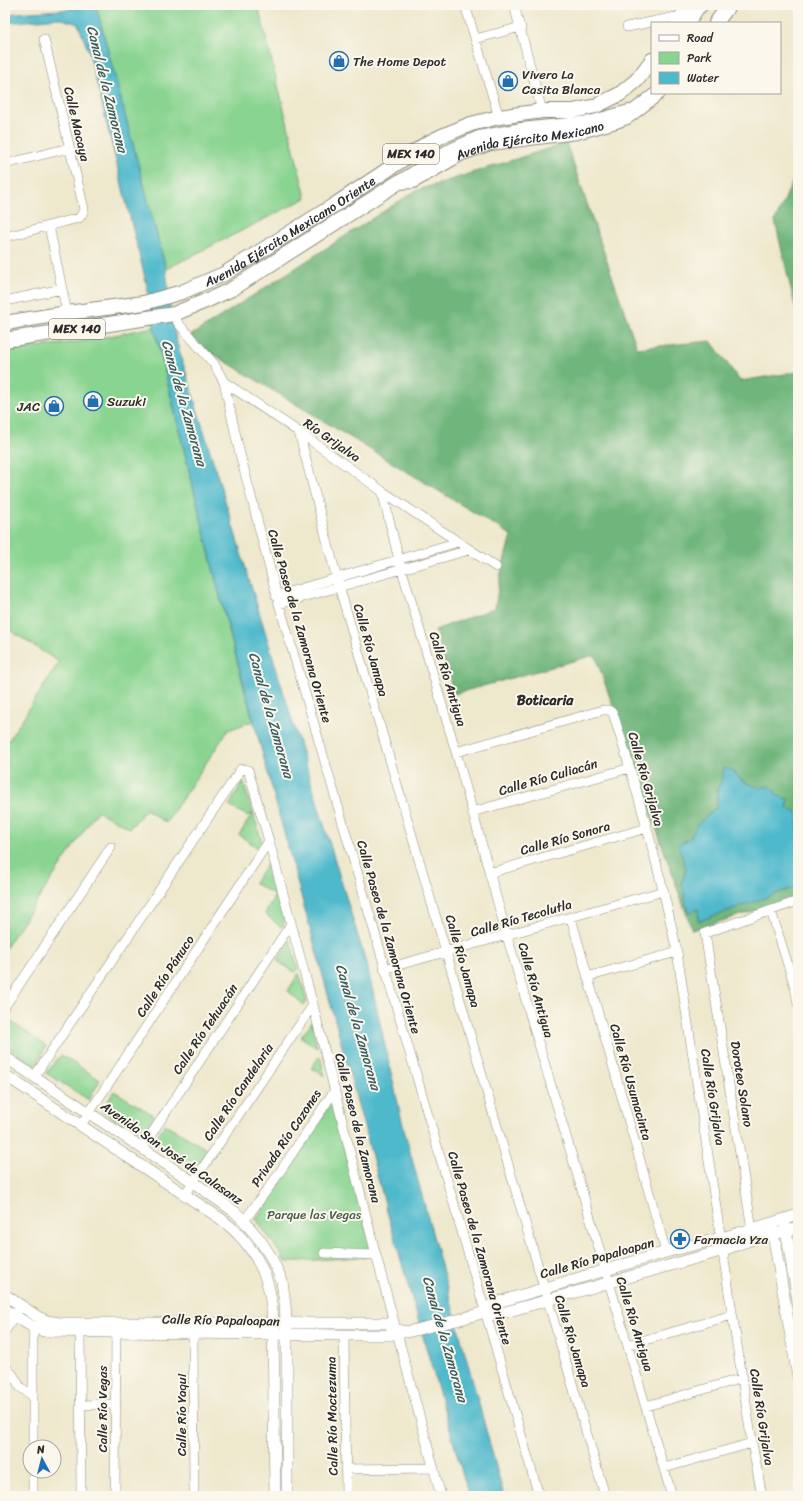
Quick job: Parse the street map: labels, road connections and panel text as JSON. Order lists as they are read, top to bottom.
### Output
{
  "streets": {
    "main road": ["Avenida Ejército Mexicano", "MEX 140", "Avenida Ejército Mexicano Oriente"],
    "street": [
      "Calle Macaya",
      "Río Grijalva",
      "Calle Paseo de la Zamorana Oriente",
      "Calle Río Jamapa",
      "Calle Río Antigua",
      "Calle Río Culiacán",
      "Calle Río Grijalva",
      "Calle Río Sonora",
      "Calle Río Tecolutla",
      "Calle Río Pánuco",
      "Calle Río Tehuacán",
      "Calle Río Usumacinta",
      "Doroteo Solano",
      "Calle Río Candelaria",
      "Calle Paseo de la Zamorana",
      "Privada Río Cazones",
      "Avenida San José de Calasanz",
      "Calle Río Papaloapan",
      "Calle Río Vegas",
      "Calle Río Yaqui",
      "Calle Río Moctezuma"
    ]
  },
  "crossings": [
    ["Avenida Ejército Mexicano", "MEX 140"],
    ["MEX 140", "Avenida Ejército Mexicano Oriente"],
    ["MEX 140", "Río Grijalva"],
    ["Río Grijalva", "Calle Paseo de la Zamorana Oriente"],
    ["Río Grijalva", "Calle Río Jamapa"],
    ["Río Grijalva", "Calle Río Antigua"],
    ["Calle Paseo de la Zamorana Oriente", "Calle Río Tecolutla"],
    ["Calle Paseo de la Zamorana Oriente", "Calle Río Papaloapan"],
    ["Calle Río Jamapa", "Calle Río Tecolutla"],
    ["Calle Río Jamapa", "Calle Río Papaloapan"],
    ["Calle Río Antigua", "Calle Río Culiacán"],
    ["Calle Río Antigua", "Calle Río Grijalva"],
    ["Calle Río Antigua", "Calle Río Sonora"],
    ["Calle Río Antigua", "Calle Río Tecolutla"],
    ["Calle Río Antigua", "Calle Río Papaloapan"],
    ["Calle Río Culiacán", "Calle Río Grijalva"],
    ["Calle Río Grijalva", "Calle Río Sonora"],
    ["Calle Río Grijalva", "Calle Río Tecolutla"],
    ["Calle Río Grijalva", "Calle Río Papaloapan"],
    ["Calle Río Tecolutla", "Calle Río Usumacinta"],
    ["Calle Río Pánuco", "Calle Paseo de la Zamorana"],
    ["Calle Río Pánuco", "Avenida San José de Calasanz"],
    ["Calle Río Tehuacán", "Calle Paseo de la Zamorana"],
    ["Calle Río Tehuacán", "Avenida San José de Calasanz"],
    ["Calle Río Usumacinta", "Calle Río Papaloapan"],
    ["Calle Río Candelaria", "Calle Paseo de la Zamorana"],
    ["Calle Río Candelaria", "Avenida San José de Calasanz"],
    ["Calle Paseo de la Zamorana", "Privada Río Cazones"],
    ["Calle Paseo de la Zamorana", "Avenida San José de Calasanz"],
    ["Calle Paseo de la Zamorana", "Calle Río Papaloapan"],
    ["Privada Río Cazones", "Avenida San José de Calasanz"],
    ["Avenida San José de Calasanz", "Calle Río Papaloapan"],
    ["Calle Río Papaloapan", "Calle Río Vegas"],
    ["Calle Río Papaloapan", "Calle Río Yaqui"],
    ["Calle Río Papaloapan", "Calle Río Moctezuma"]
  ],
  "districts": ["Boticaria"],
  "water": ["Canal de la Zamorana"],
  "parks": ["Parque las Vegas"],
  "places": {
    "shop": [
      "The Home Depot",
      "Vivero La Casita Blanca",
      "Suzuki",
      "JAC"
    ],
    "pharmacy": ["Farmacia Yza"]
  },
  "legend": ["Road", "Park", "Water"],
  "north": "top"
}
